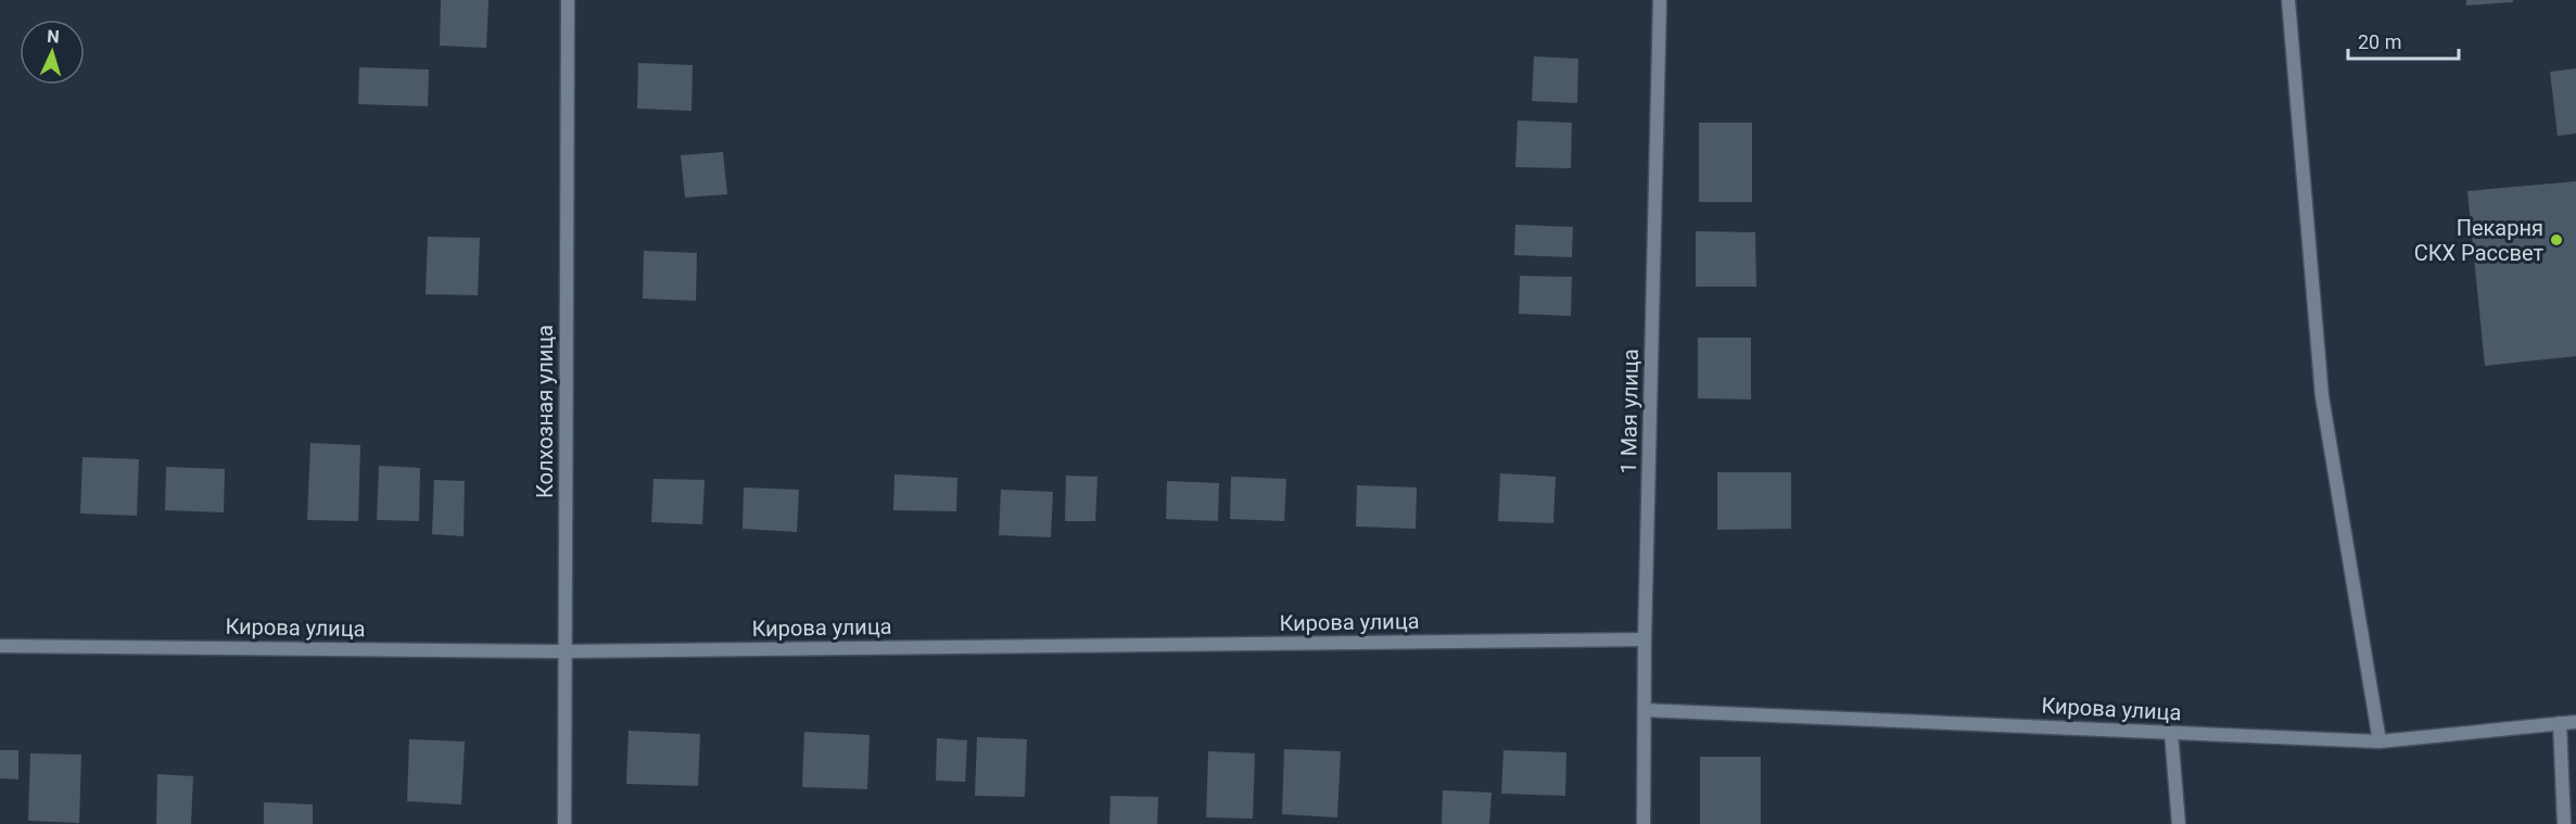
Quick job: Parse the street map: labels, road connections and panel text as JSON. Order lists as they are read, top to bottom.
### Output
{
  "streets": {
    "street": ["Колхозная улица", "1 Мая улица", "Кирова улица"]
  },
  "crossings": [
    ["Колхозная улица", "Кирова улица"],
    ["1 Мая улица", "Кирова улица"]
  ],
  "places": ["Пекарня СКХ Рассвет"],
  "scale_bar": "20 m",
  "north": "top"
}
